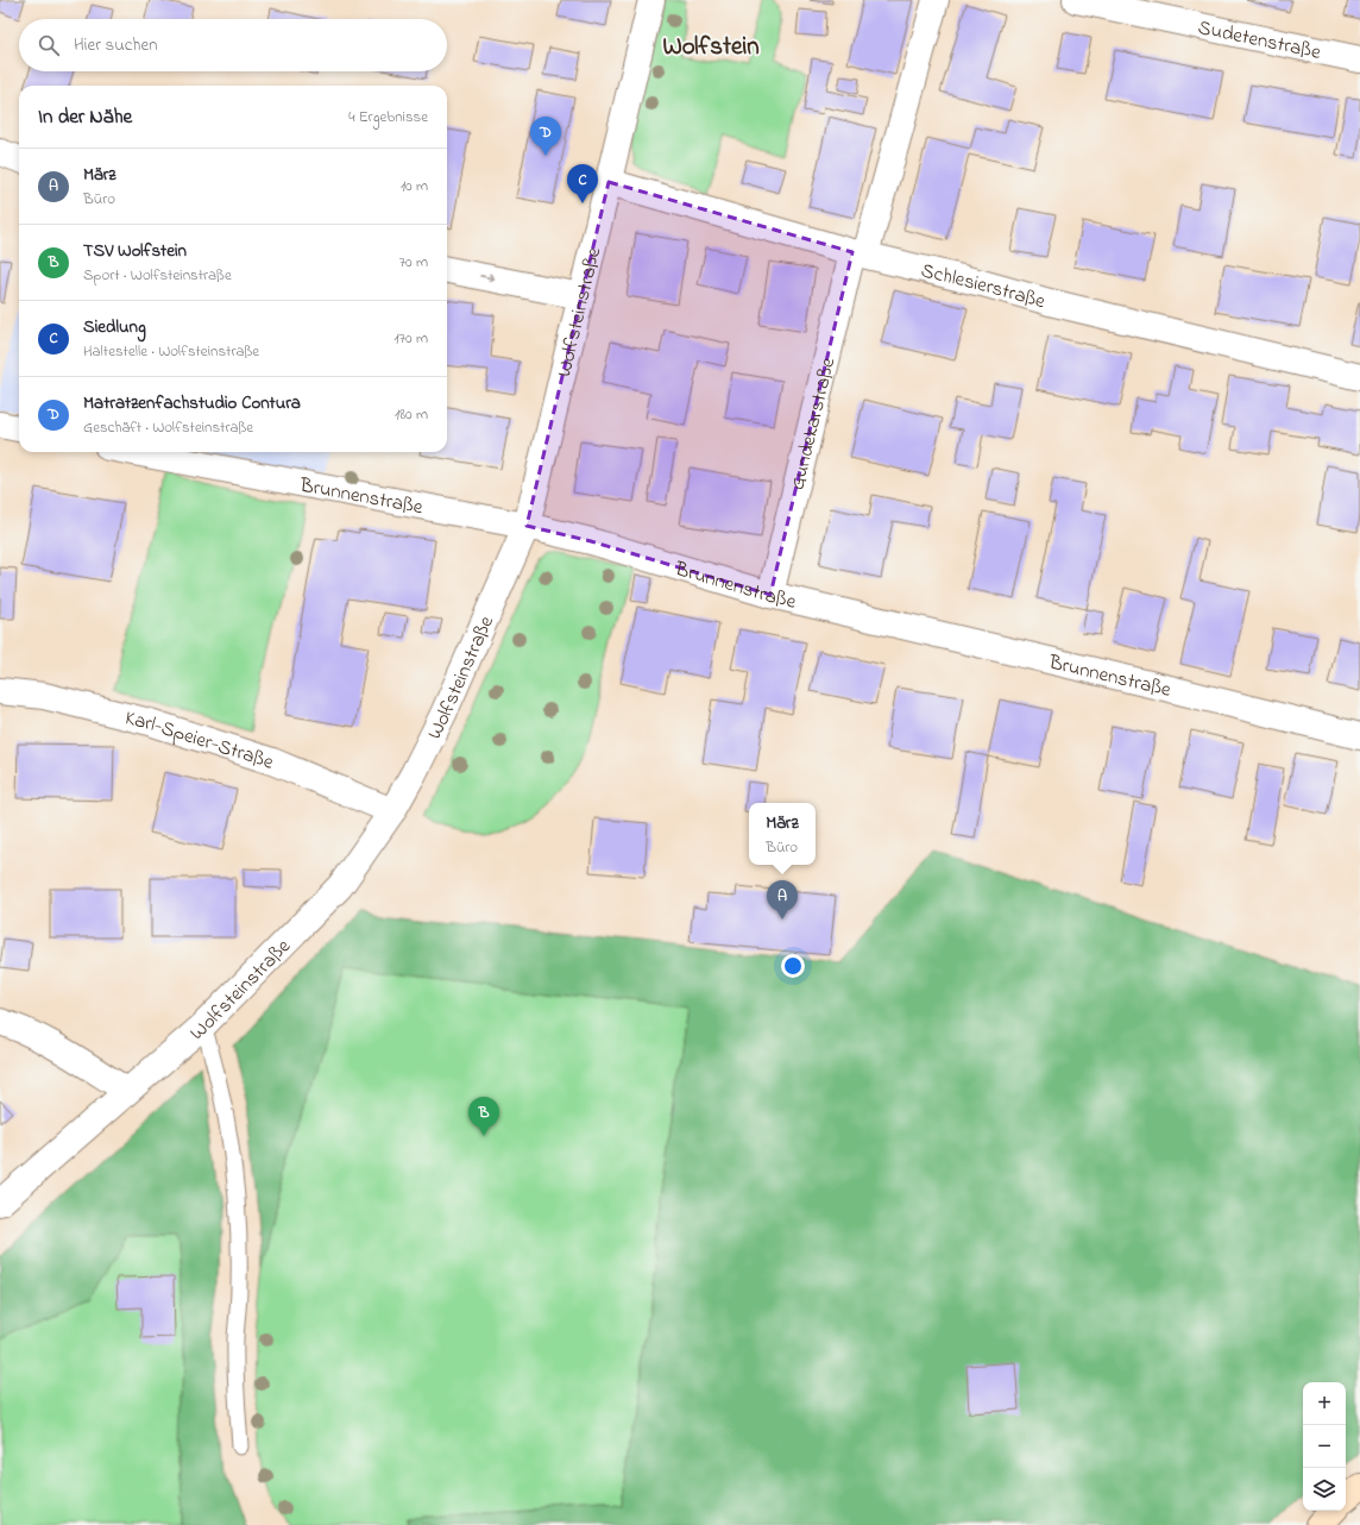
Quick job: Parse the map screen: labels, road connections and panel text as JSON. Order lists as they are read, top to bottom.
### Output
{
  "streets": {
    "street": [
      "Sudetenstraße",
      "Schlesierstraße",
      "Wolfsteinstraße",
      "Gundekarstraße",
      "Brunnenstraße",
      "Karl-Speier-Straße"
    ]
  },
  "crossings": [
    ["Schlesierstraße", "Wolfsteinstraße"],
    ["Schlesierstraße", "Gundekarstraße"],
    ["Wolfsteinstraße", "Brunnenstraße"],
    ["Wolfsteinstraße", "Karl-Speier-Straße"],
    ["Gundekarstraße", "Brunnenstraße"]
  ],
  "districts": ["Wolfstein"],
  "page": {
    "search": "Hier suchen",
    "heading": ["In der Nähe", "4 Ergebnisse"],
    "pins": [
      "D",
      "C",
      "A",
      "B"
    ],
    "list": [
      {
        "mark": "A",
        "name": "März",
        "note": "Büro",
        "value": "10 m"
      },
      {
        "mark": "B",
        "name": "TSV Wolfstein",
        "note": "Sport · Wolfsteinstraße",
        "value": "70 m"
      },
      {
        "mark": "C",
        "name": "Siedlung",
        "note": "Haltestelle · Wolfsteinstraße",
        "value": "170 m"
      },
      {
        "mark": "D",
        "name": "Matratzenfachstudio Contura",
        "note": "Geschäft · Wolfsteinstraße",
        "value": "180 m"
      }
    ],
    "popup": ["März", "Büro"],
    "map_buttons": ["+", "−"]
  }
}
